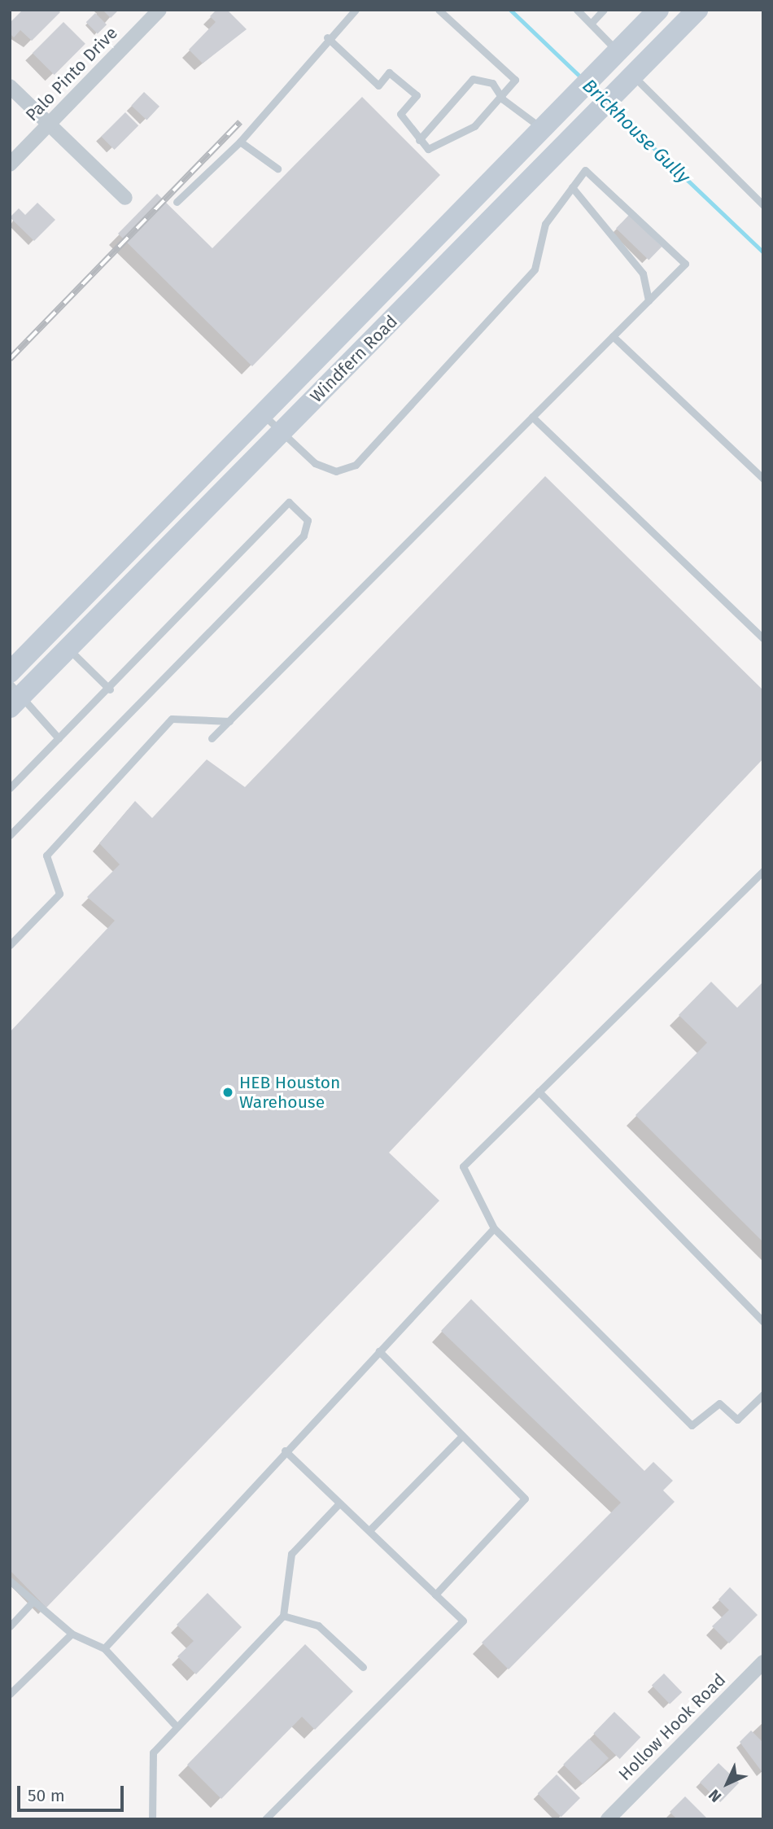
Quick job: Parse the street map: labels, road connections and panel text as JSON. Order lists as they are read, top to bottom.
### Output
{
  "streets": {
    "street": ["Palo Pinto Drive", "Windfern Road", "Hollow Hook Road"]
  },
  "water": ["Brickhouse Gully"],
  "places": ["HEB Houston Warehouse"],
  "scale_bar": "50 m",
  "north": "bottom left"
}
